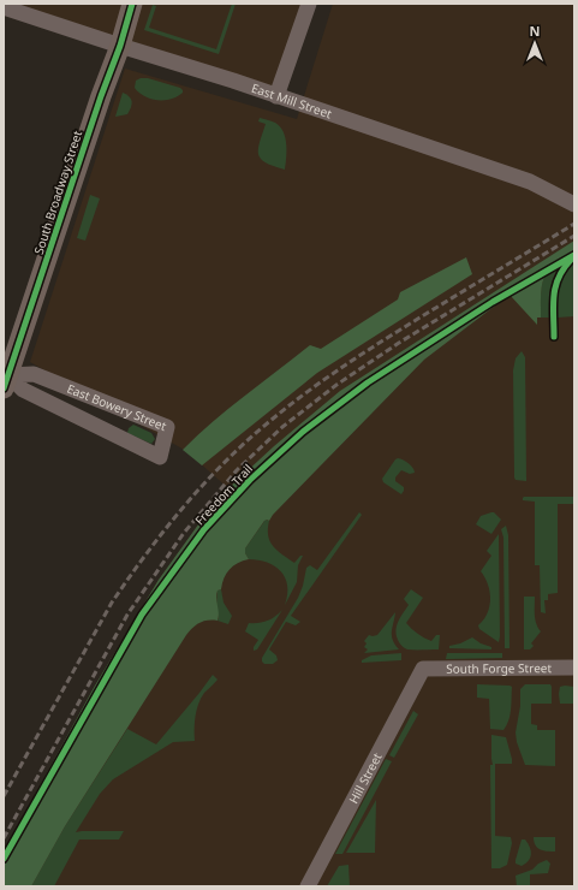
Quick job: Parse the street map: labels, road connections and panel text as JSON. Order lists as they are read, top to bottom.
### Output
{
  "streets": {
    "main road": ["South Broadway Street"],
    "street": [
      "East Mill Street",
      "East Bowery Street",
      "South Forge Street",
      "Hill Street"
    ],
    "cycle path": ["Freedom Trail"]
  },
  "crossings": [
    ["East Mill Street", "South Broadway Street"],
    ["South Broadway Street", "East Bowery Street"],
    ["South Forge Street", "Hill Street"]
  ],
  "north": "top"
}
